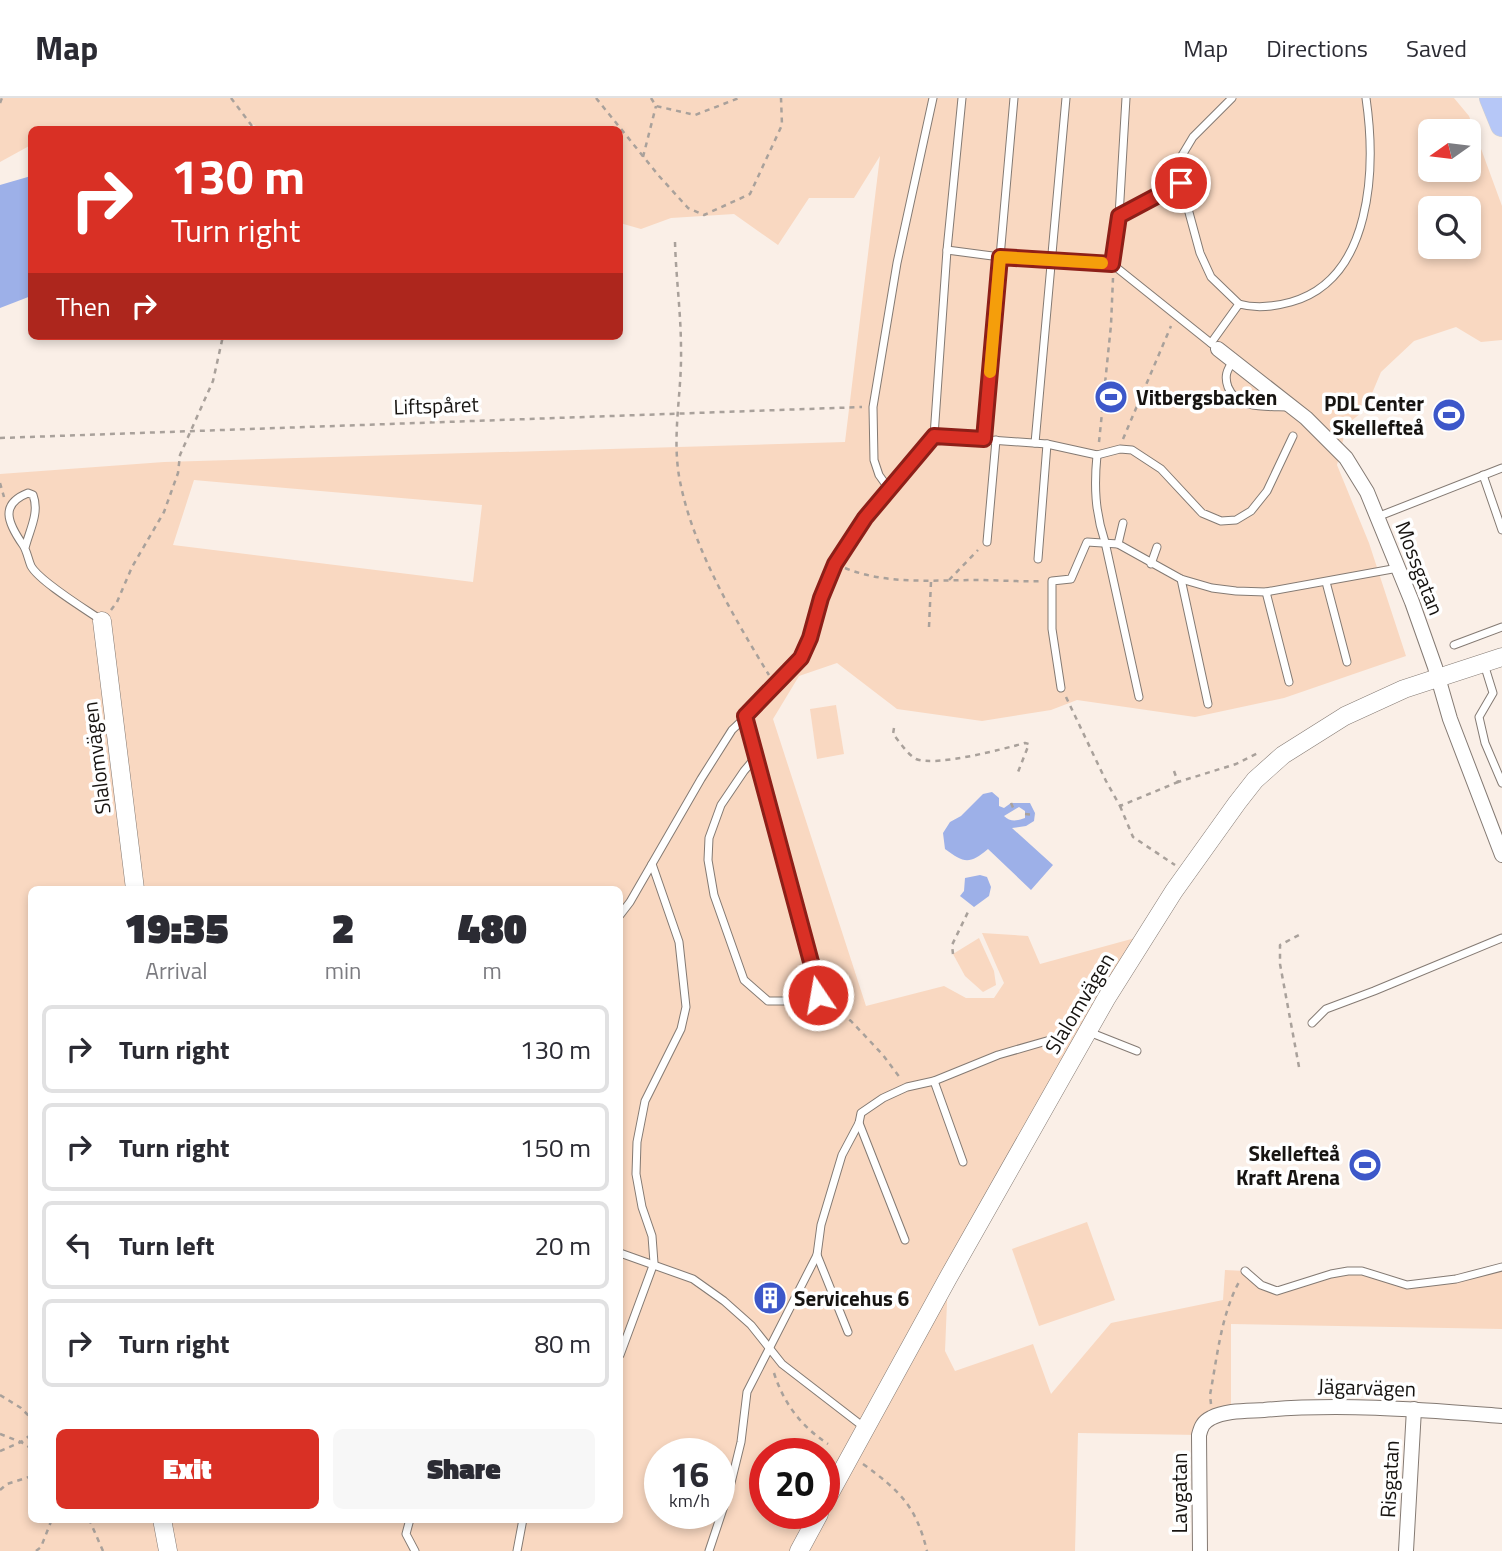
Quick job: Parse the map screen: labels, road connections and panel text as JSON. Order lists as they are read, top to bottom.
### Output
{
  "streets": {
    "street": [
      "Mossgatan",
      "Slalomvägen",
      "Jägarvägen",
      "Risgatan",
      "Lavgatan"
    ],
    "path": ["Liftspåret"]
  },
  "crossings": [
    ["Mossgatan", "Slalomvägen"],
    ["Jägarvägen", "Risgatan"],
    ["Jägarvägen", "Lavgatan"]
  ],
  "places": {
    "sports": ["Vitbergsbacken", "PDL Center Skellefteå", "Skellefteå Kraft Arena"],
    "building": ["Servicehus 6"]
  },
  "north": "left",
  "page": {
    "header": "Map",
    "nav": ["Map", "Directions", "Saved"],
    "turn": ["130 m", "Turn right"],
    "then": "Then",
    "eta": [
      "19:35",
      "Arrival",
      "2",
      "min",
      "480",
      "m"
    ],
    "list": [
      {
        "name": "Turn right",
        "value": "130 m"
      },
      {
        "name": "Turn right",
        "value": "150 m"
      },
      {
        "name": "Turn left",
        "value": "20 m"
      },
      {
        "name": "Turn right",
        "value": "80 m"
      }
    ],
    "buttons": ["Exit", "Share"],
    "speed": "16 km/h",
    "limit": "20"
  }
}
